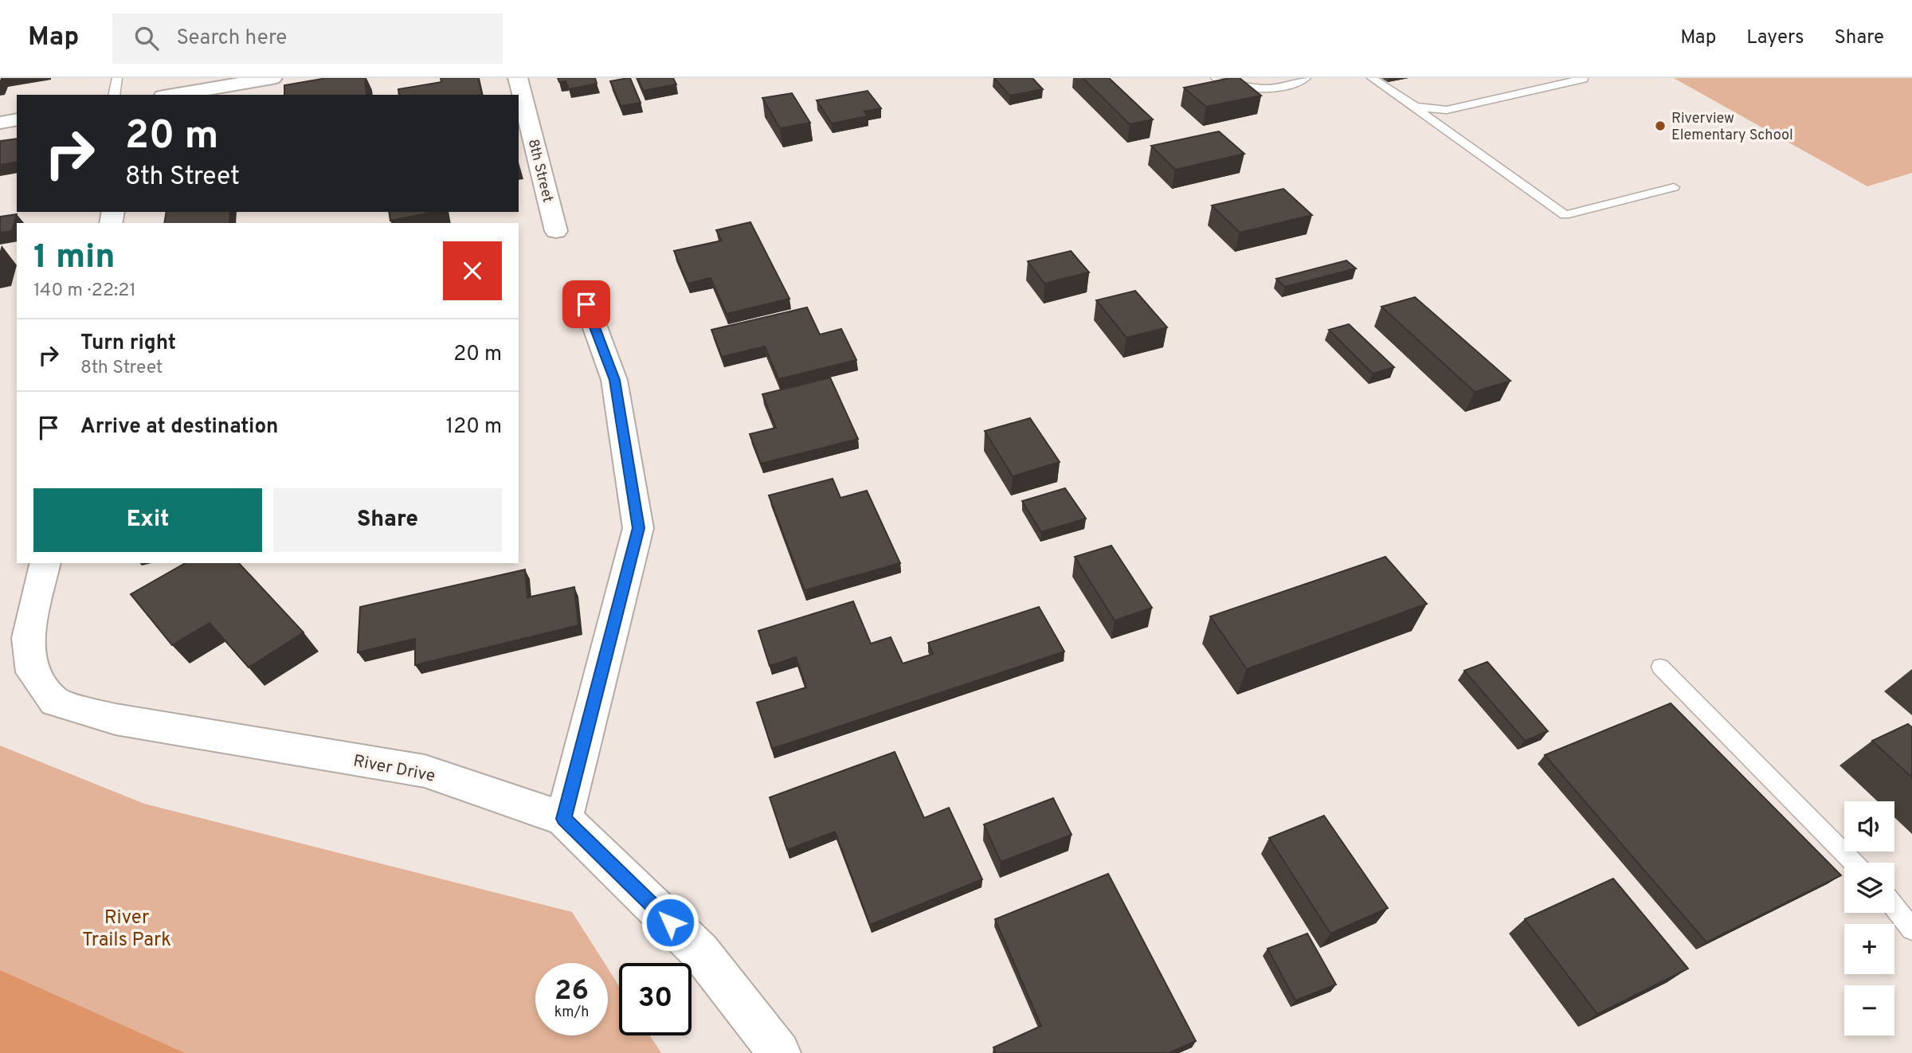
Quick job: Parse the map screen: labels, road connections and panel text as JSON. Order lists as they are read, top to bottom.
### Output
{
  "streets": {
    "street": ["8th Street", "River Drive"]
  },
  "parks": ["River Trails Park"],
  "places": ["Riverview Elementary School"],
  "page": {
    "header": "Map",
    "search": "Search here",
    "nav": ["Map", "Layers", "Share"],
    "turn": ["20 m", "8th Street"],
    "heading": ["1 min", "140 m · 22:21"],
    "list": [
      {
        "name": "Turn right",
        "note": "8th Street",
        "value": "20 m"
      },
      {
        "name": "Arrive at destination",
        "value": "120 m"
      }
    ],
    "buttons": ["Exit", "Share"],
    "map_buttons": ["+", "−"],
    "speed": "26 km/h",
    "limit": "30"
  }
}
